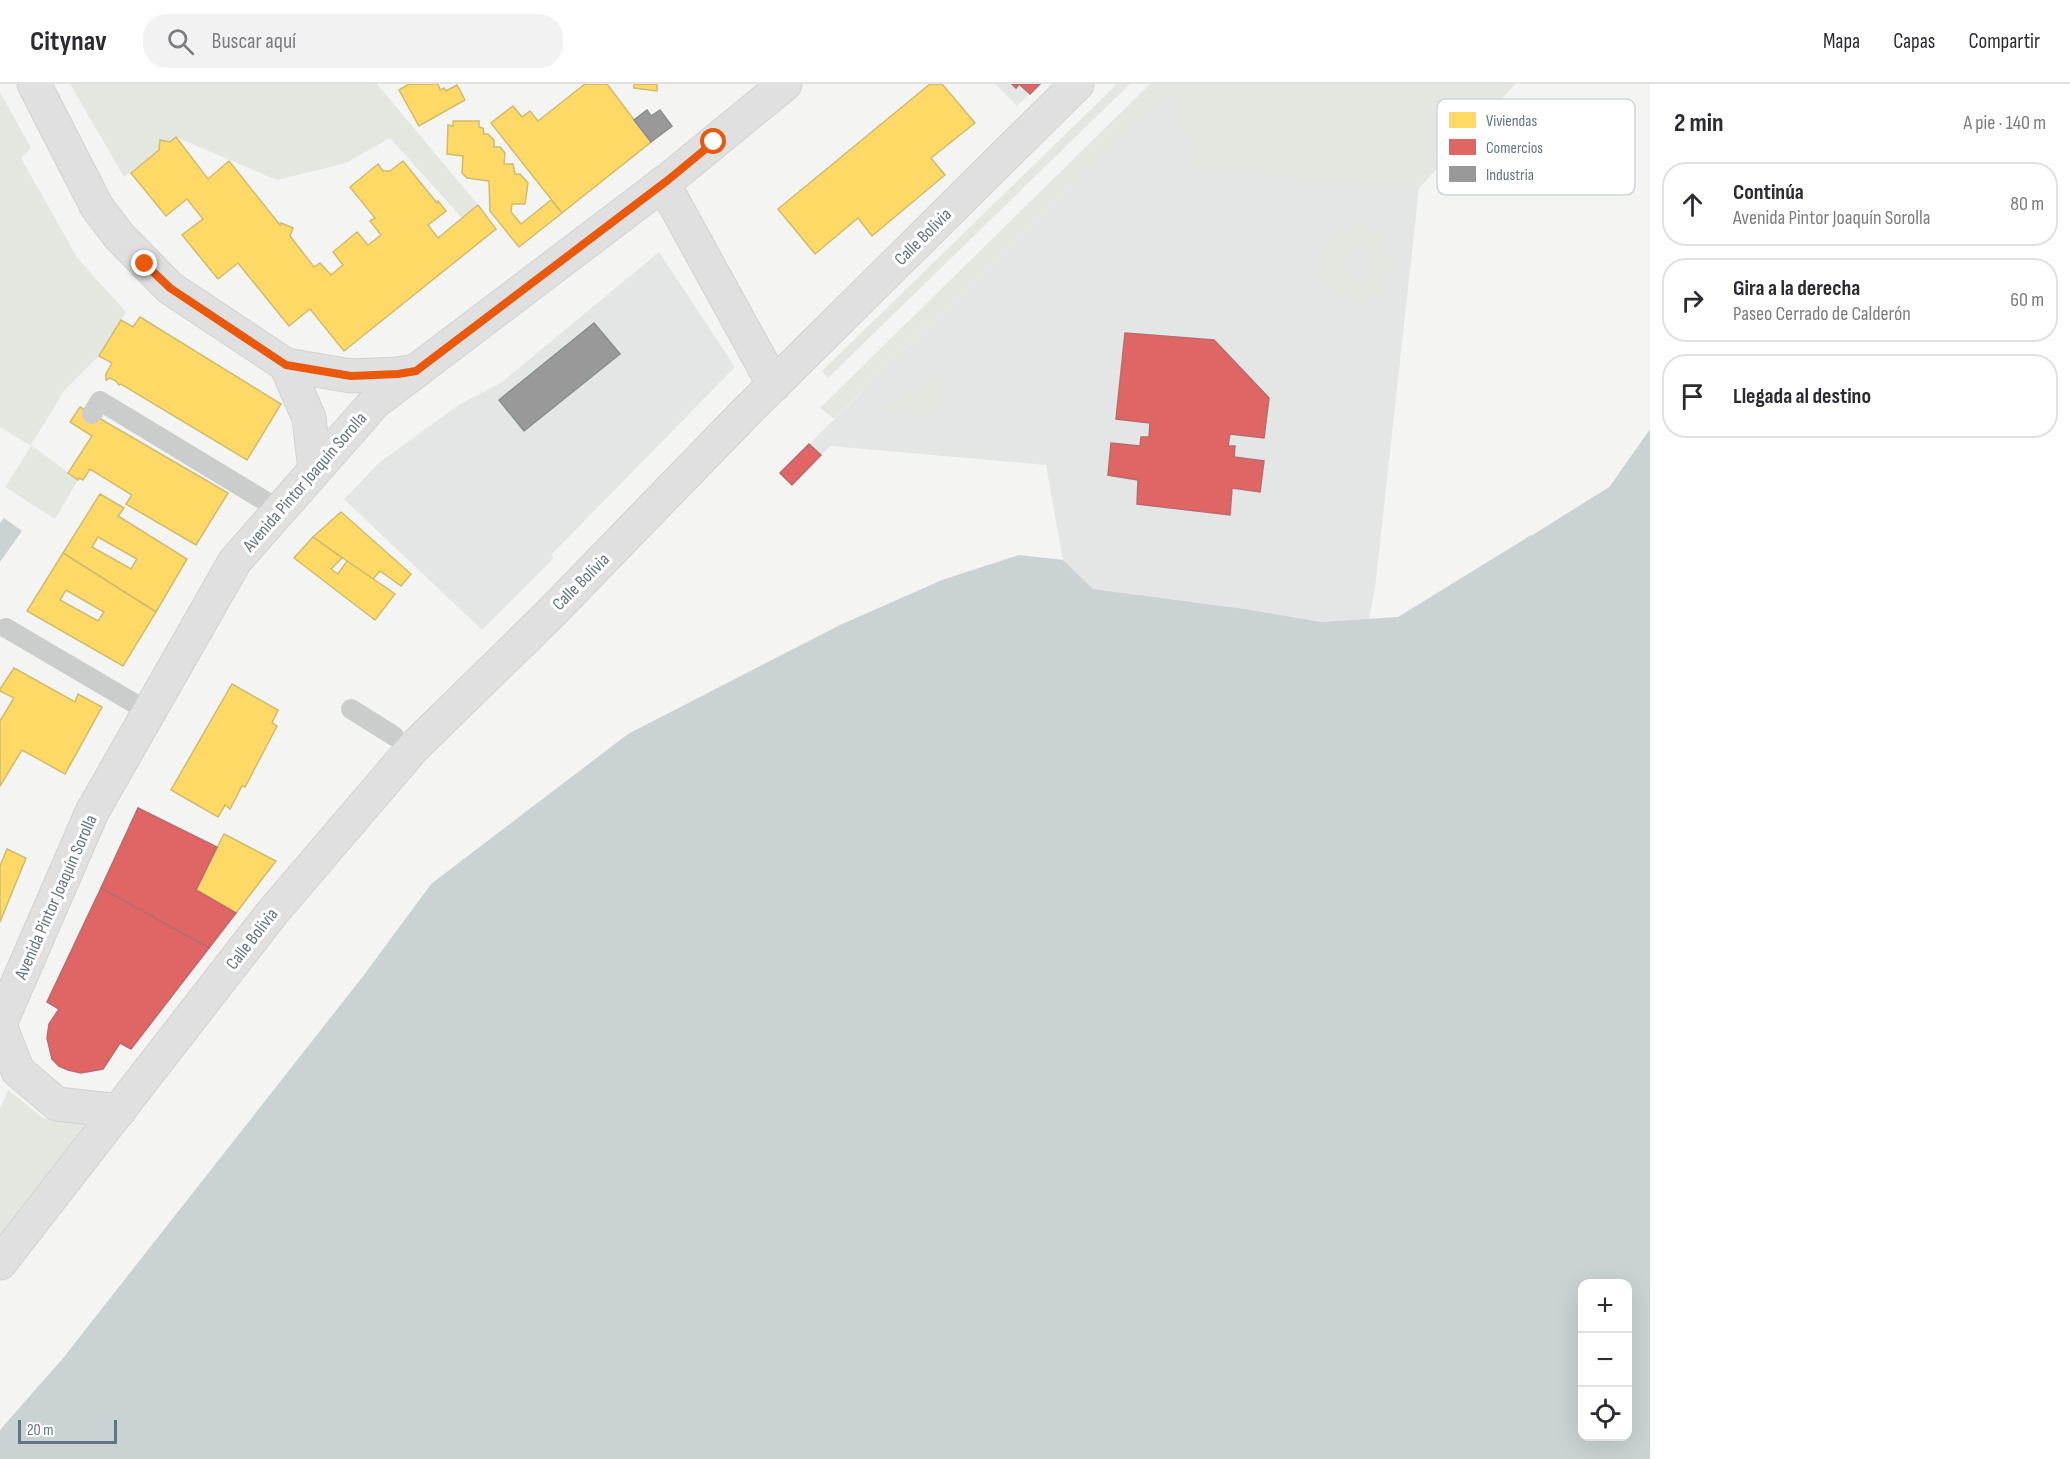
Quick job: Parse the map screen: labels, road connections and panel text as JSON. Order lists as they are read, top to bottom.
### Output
{
  "streets": {
    "main road": ["Calle Bolivia", "Avenida Pintor Joaquín Sorolla"]
  },
  "legend": ["Viviendas", "Comercios", "Industria"],
  "scale_bar": "20 m",
  "page": {
    "header": "Citynav",
    "search": "Buscar aquí",
    "nav": ["Mapa", "Capas", "Compartir"],
    "heading": ["2 min", "A pie · 140 m"],
    "list": [
      ["Continúa", "Avenida Pintor Joaquín Sorolla", "80 m"],
      ["Gira a la derecha", "Paseo Cerrado de Calderón", "60 m"],
      "Llegada al destino"
    ],
    "map_buttons": ["+", "−"],
    "scale": "20 m"
  }
}
